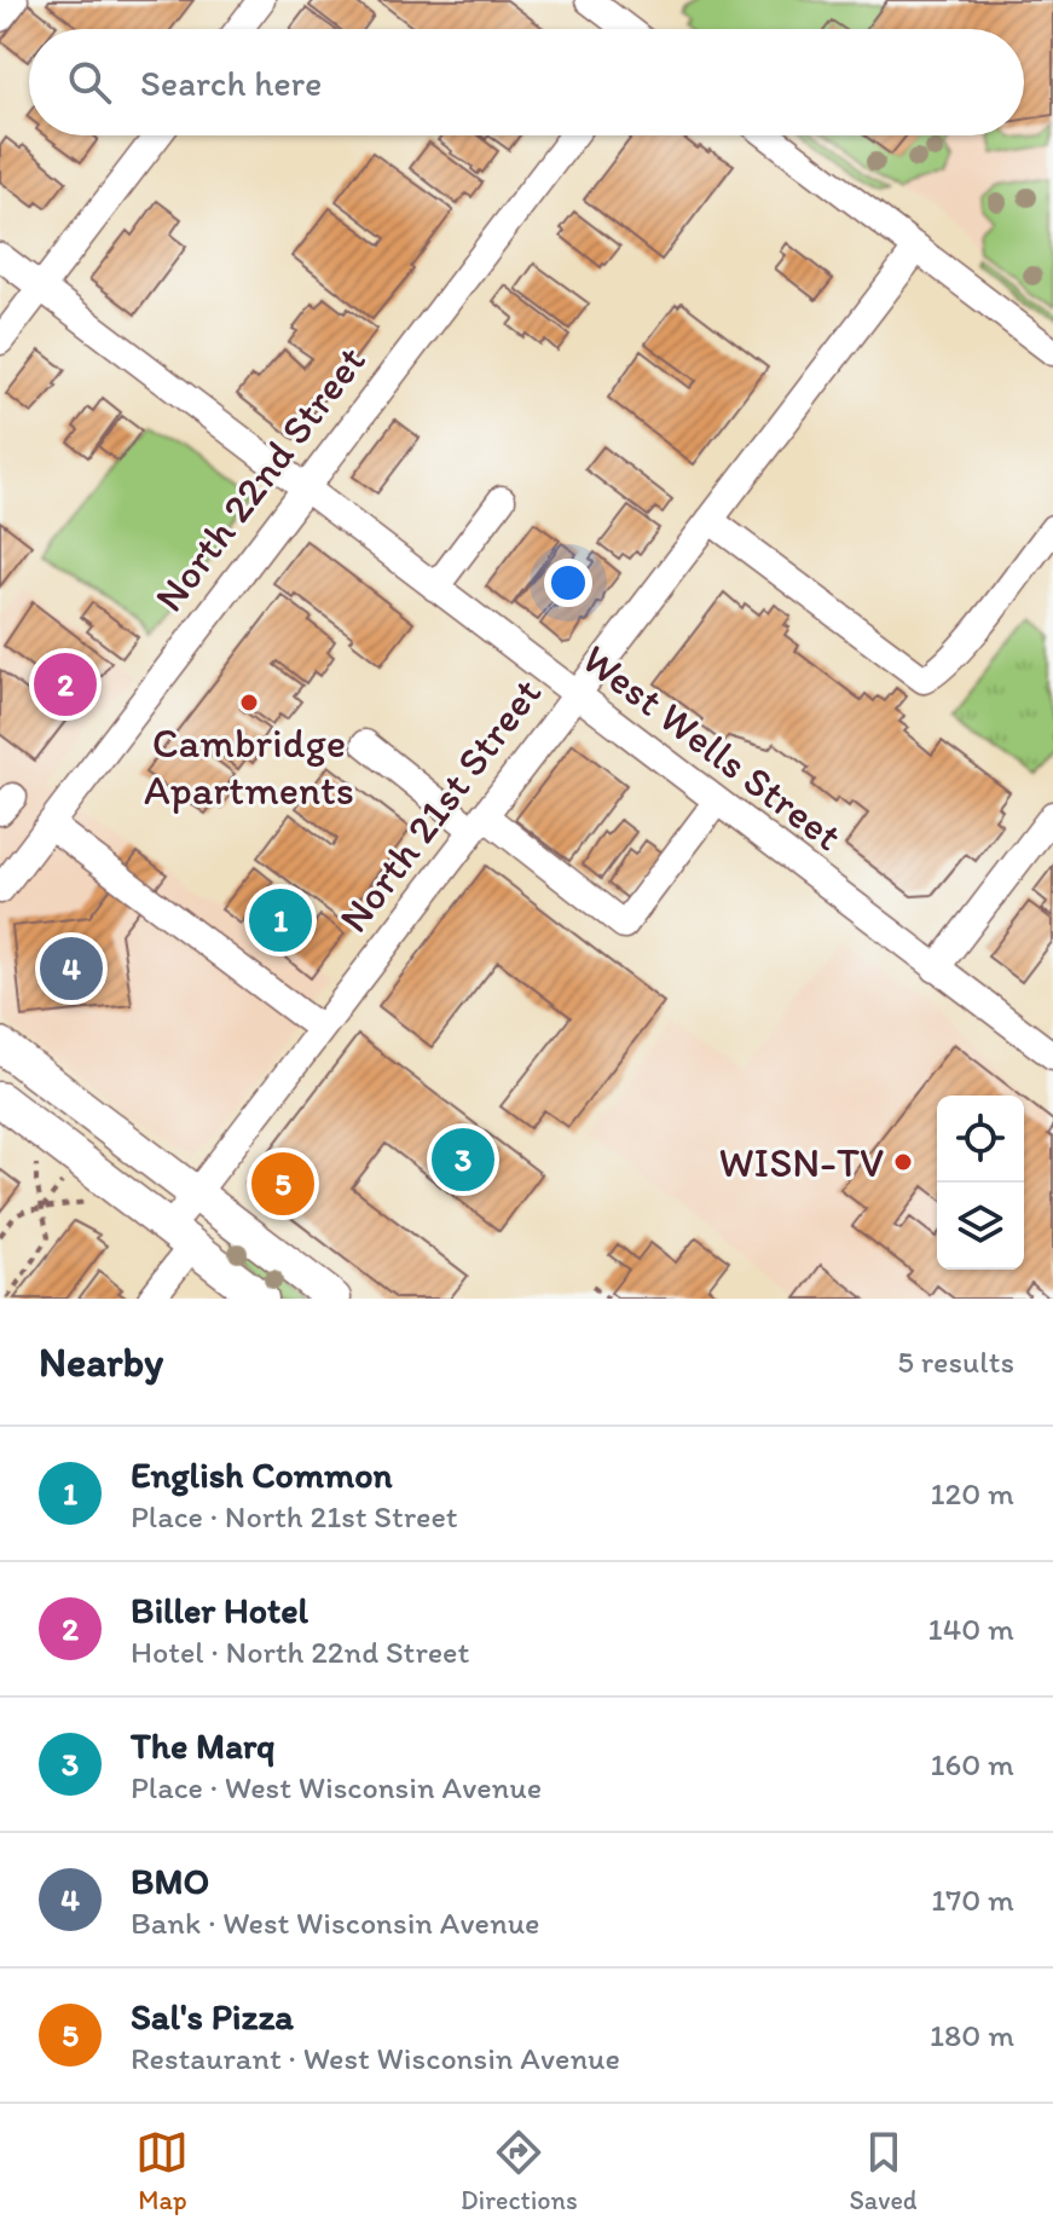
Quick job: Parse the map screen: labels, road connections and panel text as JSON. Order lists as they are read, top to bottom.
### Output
{
  "streets": {
    "street": ["North 22nd Street", "West Wells Street", "North 21st Street"]
  },
  "crossings": [
    ["North 22nd Street", "West Wells Street"],
    ["West Wells Street", "North 21st Street"]
  ],
  "places": ["Cambridge Apartments", "WISN-TV"],
  "page": {
    "search": "Search here",
    "pins": [
      "2",
      "1",
      "4",
      "3",
      "5"
    ],
    "heading": ["Nearby", "5 results"],
    "list": [
      {
        "mark": "1",
        "name": "English Common",
        "note": "Place · North 21st Street",
        "value": "120 m"
      },
      {
        "mark": "2",
        "name": "Biller Hotel",
        "note": "Hotel · North 22nd Street",
        "value": "140 m"
      },
      {
        "mark": "3",
        "name": "The Marq",
        "note": "Place · West Wisconsin Avenue",
        "value": "160 m"
      },
      {
        "mark": "4",
        "name": "BMO",
        "note": "Bank · West Wisconsin Avenue",
        "value": "170 m"
      },
      {
        "mark": "5",
        "name": "Sal's Pizza",
        "note": "Restaurant · West Wisconsin Avenue",
        "value": "180 m"
      }
    ],
    "nav": ["Map", "Directions", "Saved"]
  }
}
